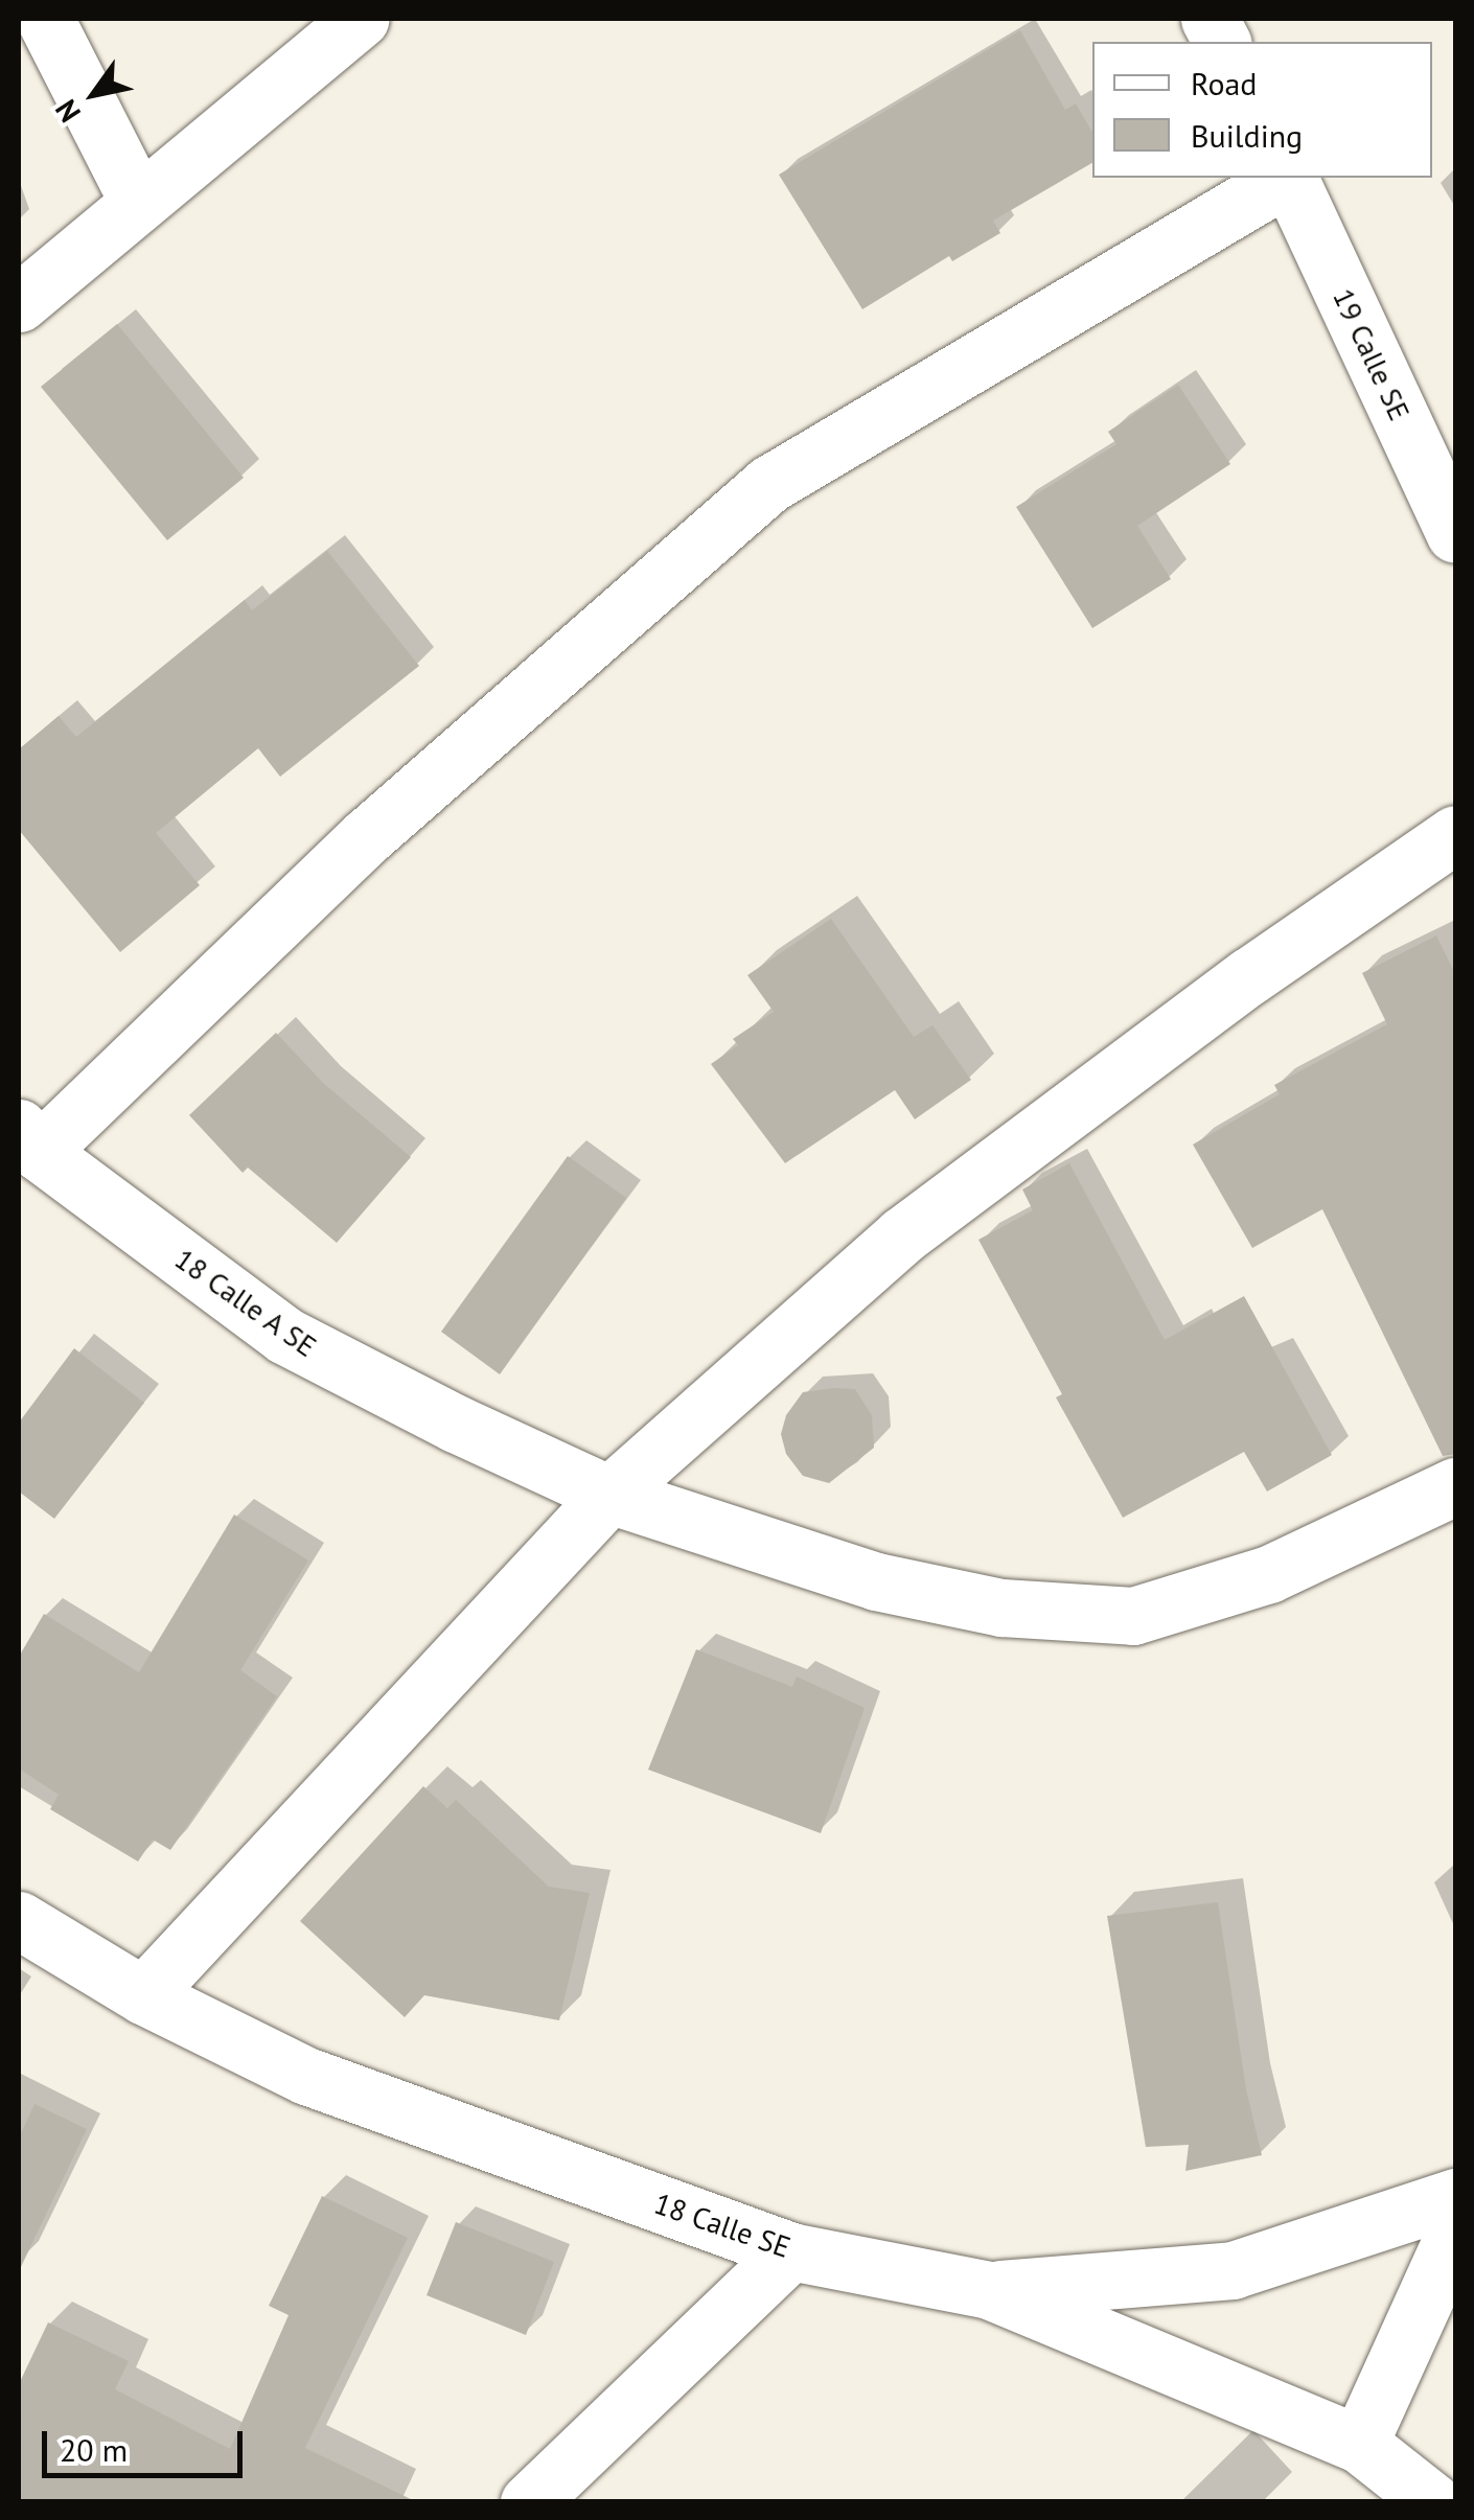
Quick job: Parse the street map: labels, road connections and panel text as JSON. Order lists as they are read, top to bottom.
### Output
{
  "streets": {
    "street": ["19 Calle SE", "18 Calle A SE", "18 Calle SE"]
  },
  "legend": ["Road", "Building"],
  "scale_bar": "20 m",
  "north": "bottom left"
}
